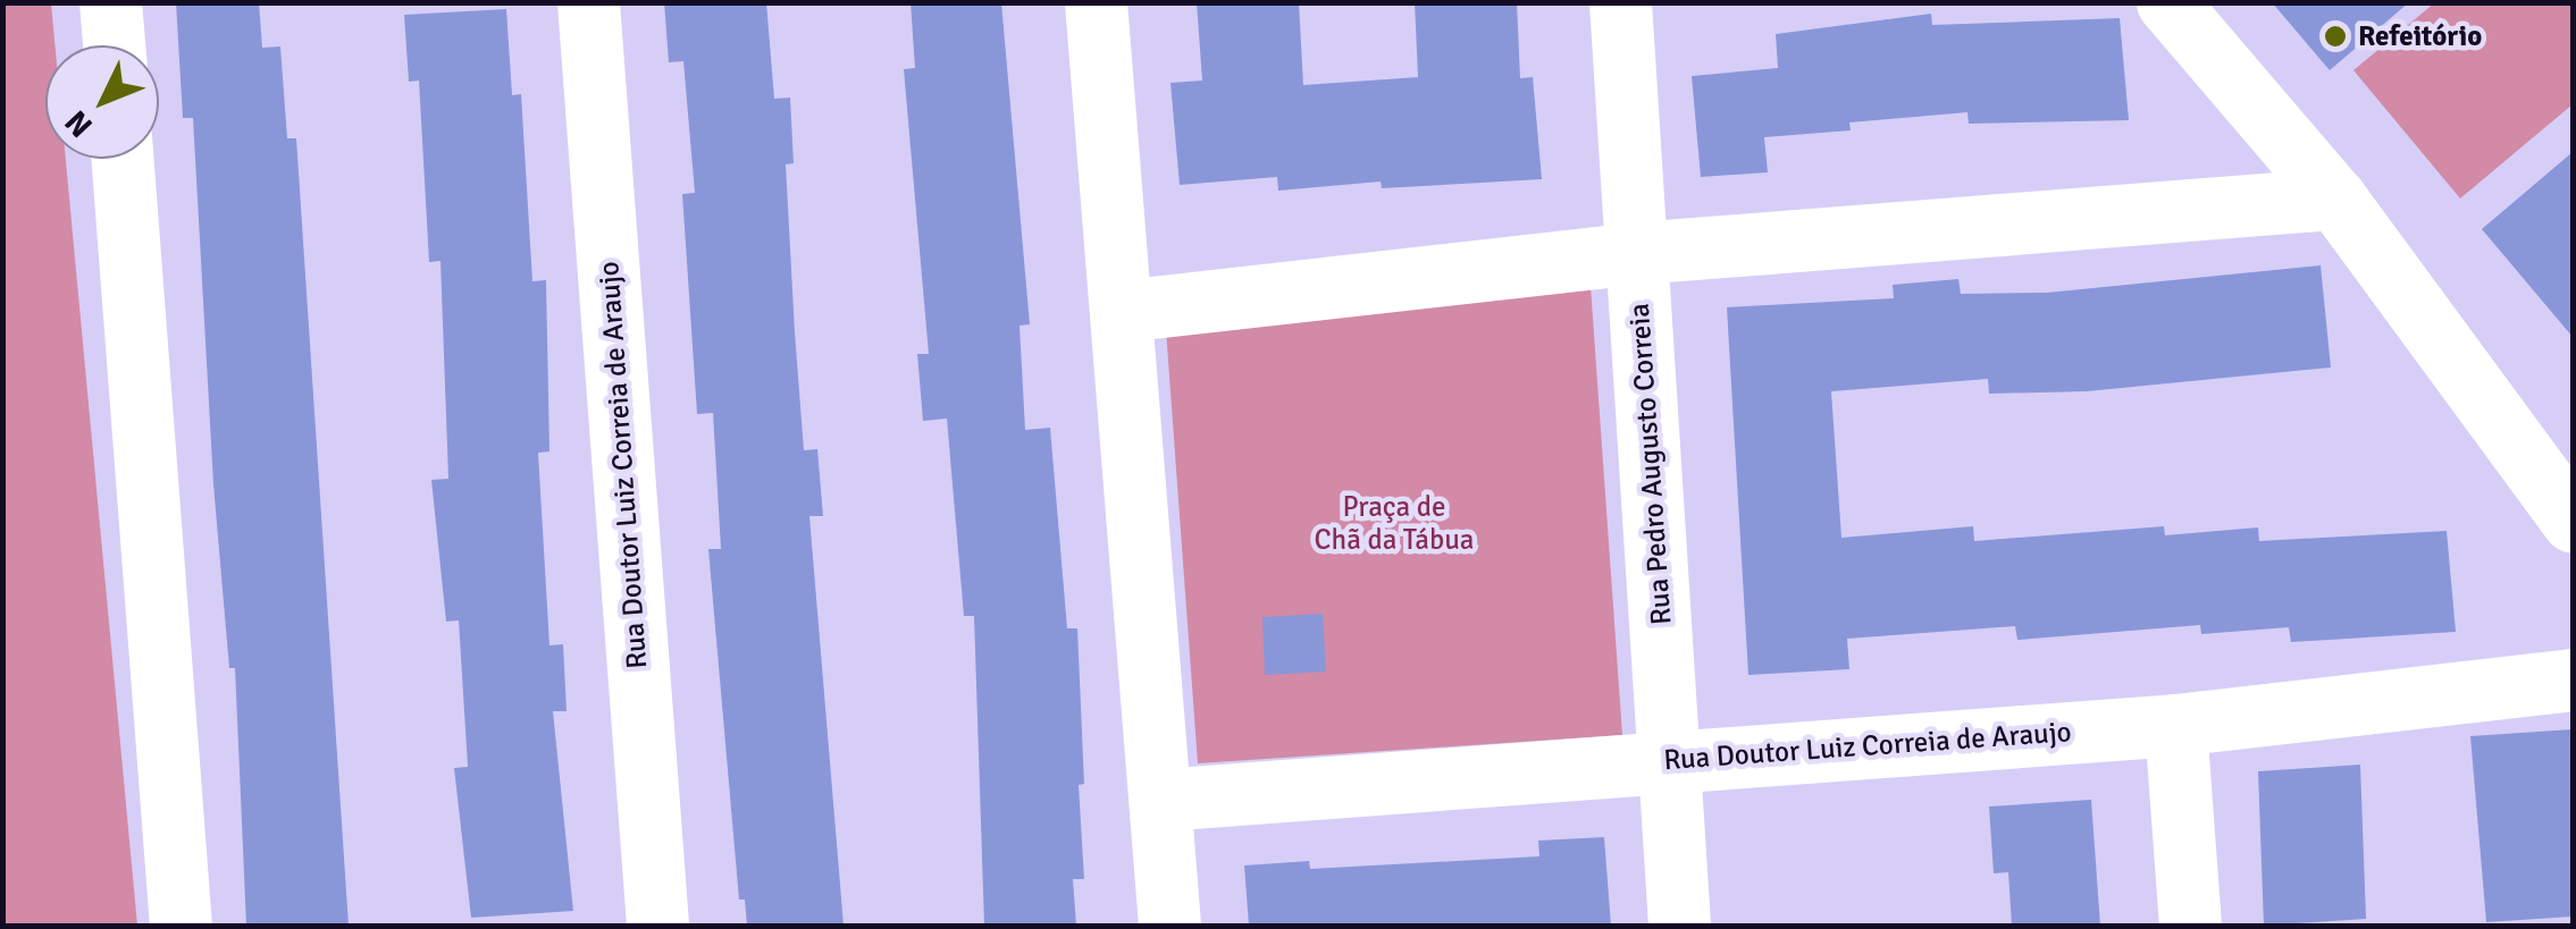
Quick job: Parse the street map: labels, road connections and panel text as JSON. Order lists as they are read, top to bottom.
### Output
{
  "streets": {
    "street": ["Rua Pedro Augusto Correia", "Rua Doutor Luiz Correia de Araujo"]
  },
  "crossings": [
    ["Rua Pedro Augusto Correia", "Rua Doutor Luiz Correia de Araujo"]
  ],
  "parks": ["Praça de Chã da Tábua"],
  "places": ["Refeitório"],
  "north": "bottom left"
}
